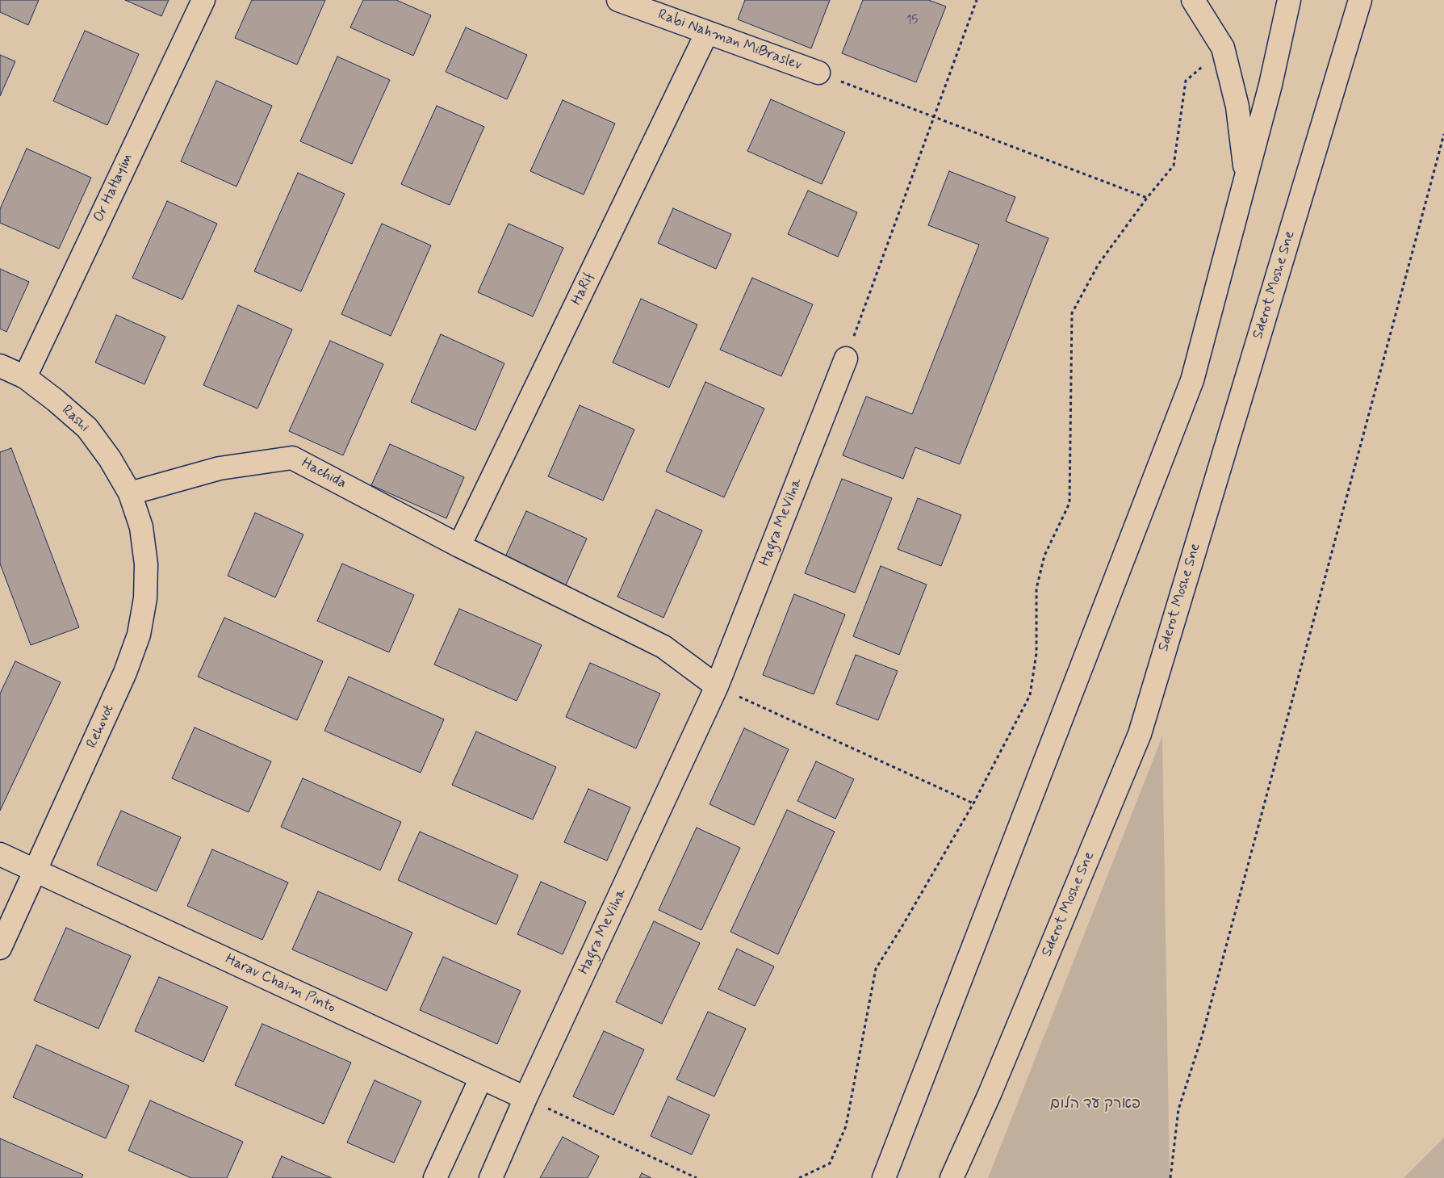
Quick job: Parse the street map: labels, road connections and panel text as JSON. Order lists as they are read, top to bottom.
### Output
{
  "streets": {
    "street": [
      "Rabi Nahman MiBraslev",
      "Or HaHayim",
      "Sderot Moshe Sne",
      "HaRif",
      "Rashi",
      "Hachida",
      "Hagra MeVilna",
      "Rehovot",
      "Harav Chaim Pinto"
    ]
  },
  "crossings": [
    ["Rabi Nahman MiBraslev", "HaRif"],
    ["Or HaHayim", "Rashi"],
    ["HaRif", "Hachida"],
    ["Rashi", "Hachida"],
    ["Rashi", "Rehovot"],
    ["Hachida", "Rehovot"],
    ["Hagra MeVilna", "Harav Chaim Pinto"],
    ["Rehovot", "Harav Chaim Pinto"]
  ],
  "parks": ["פארק עד הלום"],
  "house_numbers": ["15"]
}
